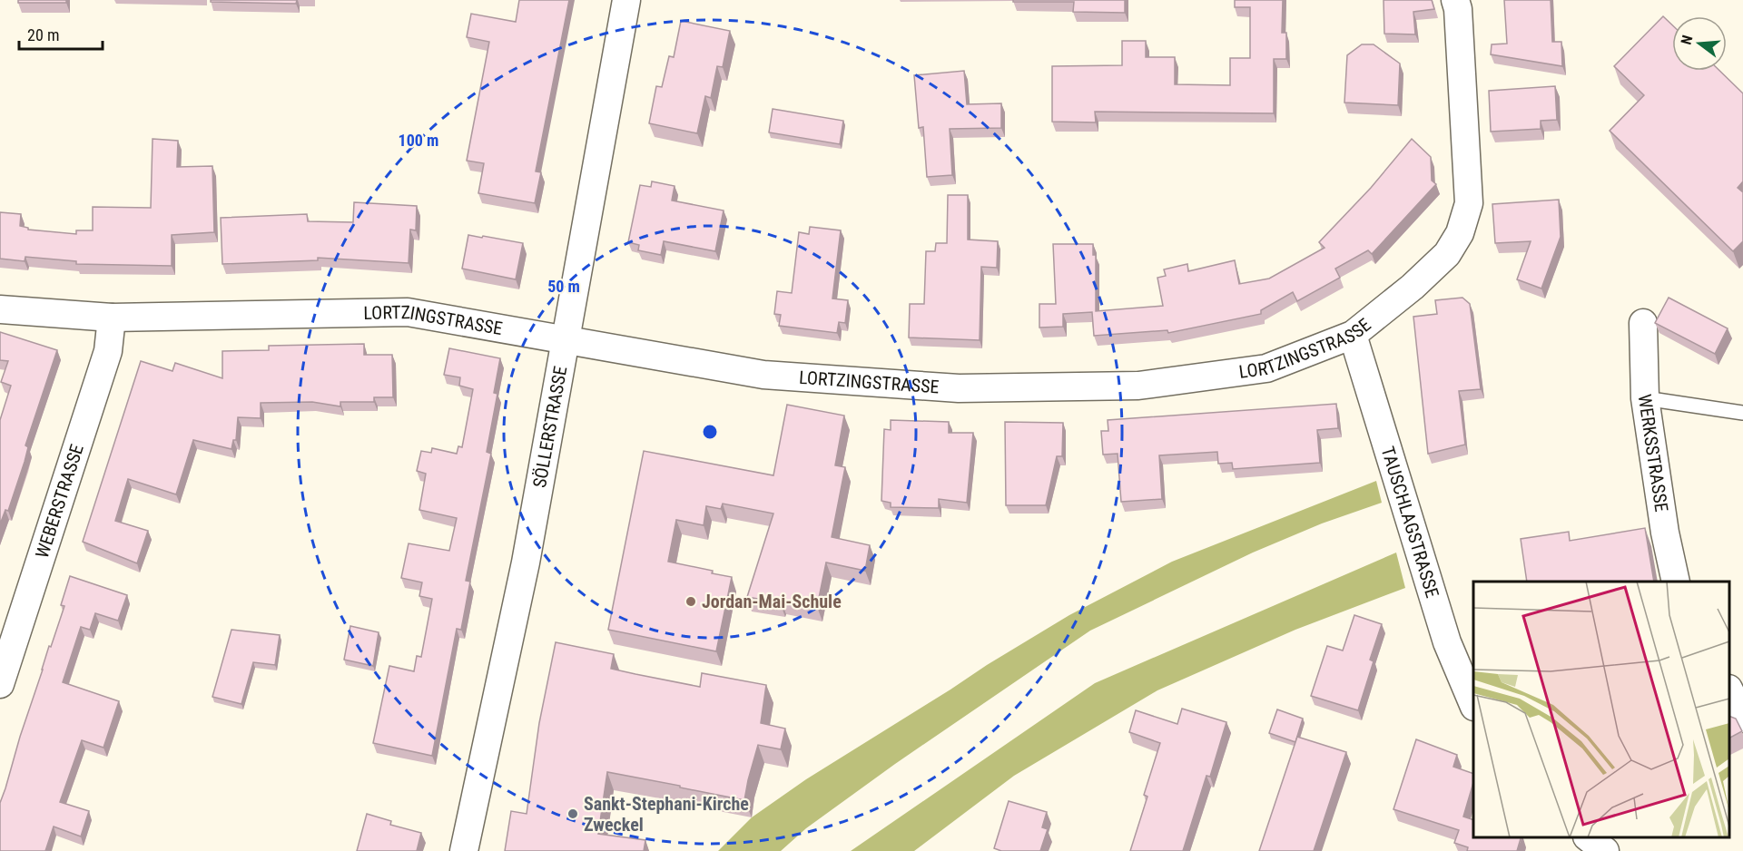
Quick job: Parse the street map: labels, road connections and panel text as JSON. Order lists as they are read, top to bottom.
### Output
{
  "streets": {
    "street": [
      "LORTZINGSTRASSE",
      "SÖLLERSTRASSE",
      "WERKSSTRASSE",
      "WEBERSTRASSE",
      "TAUSCHLAGSTRASSE"
    ]
  },
  "crossings": [
    ["LORTZINGSTRASSE", "SÖLLERSTRASSE"],
    ["LORTZINGSTRASSE", "WEBERSTRASSE"],
    ["LORTZINGSTRASSE", "TAUSCHLAGSTRASSE"]
  ],
  "places": ["Jordan-Mai-Schule", "Sankt-Stephani-Kirche Zweckel"],
  "scale_bar": "20 m",
  "north": "left",
  "rings": ["100 m", "50 m"]
}
